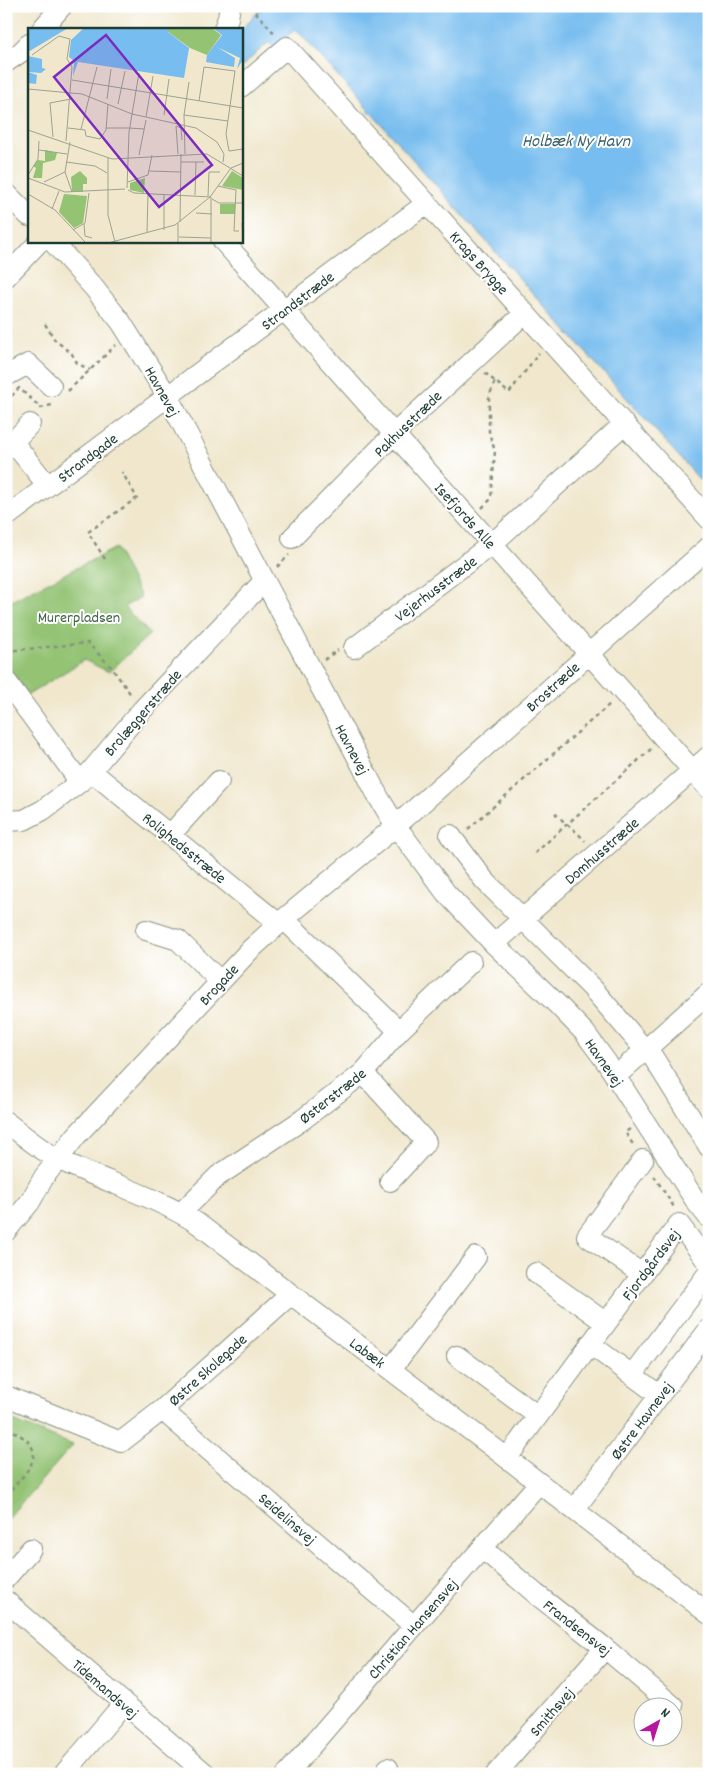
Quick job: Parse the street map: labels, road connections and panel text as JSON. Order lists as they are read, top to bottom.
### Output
{
  "streets": {
    "street": [
      "Krags Brygge",
      "Strandstræde",
      "Havnevej",
      "Pakhusstræde",
      "Strandgade",
      "Isefjords Alle",
      "Vejerhusstræde",
      "Brostræde",
      "Brolæggerstræde",
      "Rolighedsstræde",
      "Domhusstræde",
      "Brogade",
      "Østerstræde",
      "Fjordgårdsvej",
      "Labæk",
      "Østre Skolegade",
      "Østre Havnevej",
      "Seidelinsvej",
      "Frandsensvej",
      "Christian Hansensvej",
      "Tidemandsvej",
      "Smithsvej"
    ]
  },
  "crossings": [
    ["Krags Brygge", "Strandstræde"],
    ["Krags Brygge", "Pakhusstræde"],
    ["Krags Brygge", "Vejerhusstræde"],
    ["Strandstræde", "Havnevej"],
    ["Strandstræde", "Strandgade"],
    ["Strandstræde", "Isefjords Alle"],
    ["Havnevej", "Strandgade"],
    ["Havnevej", "Brostræde"],
    ["Havnevej", "Brolæggerstræde"],
    ["Havnevej", "Domhusstræde"],
    ["Havnevej", "Brogade"],
    ["Pakhusstræde", "Isefjords Alle"],
    ["Isefjords Alle", "Vejerhusstræde"],
    ["Isefjords Alle", "Brostræde"],
    ["Isefjords Alle", "Domhusstræde"],
    ["Brostræde", "Brogade"],
    ["Brolæggerstræde", "Rolighedsstræde"],
    ["Rolighedsstræde", "Brogade"],
    ["Rolighedsstræde", "Østerstræde"],
    ["Brogade", "Labæk"],
    ["Østerstræde", "Labæk"],
    ["Fjordgårdsvej", "Labæk"],
    ["Labæk", "Østre Skolegade"],
    ["Labæk", "Østre Havnevej"],
    ["Labæk", "Christian Hansensvej"],
    ["Østre Skolegade", "Seidelinsvej"],
    ["Seidelinsvej", "Christian Hansensvej"],
    ["Frandsensvej", "Christian Hansensvej"],
    ["Frandsensvej", "Smithsvej"]
  ],
  "water": ["Holbæk Ny Havn"],
  "parks": ["Murerpladsen"],
  "north": "top right"
}
